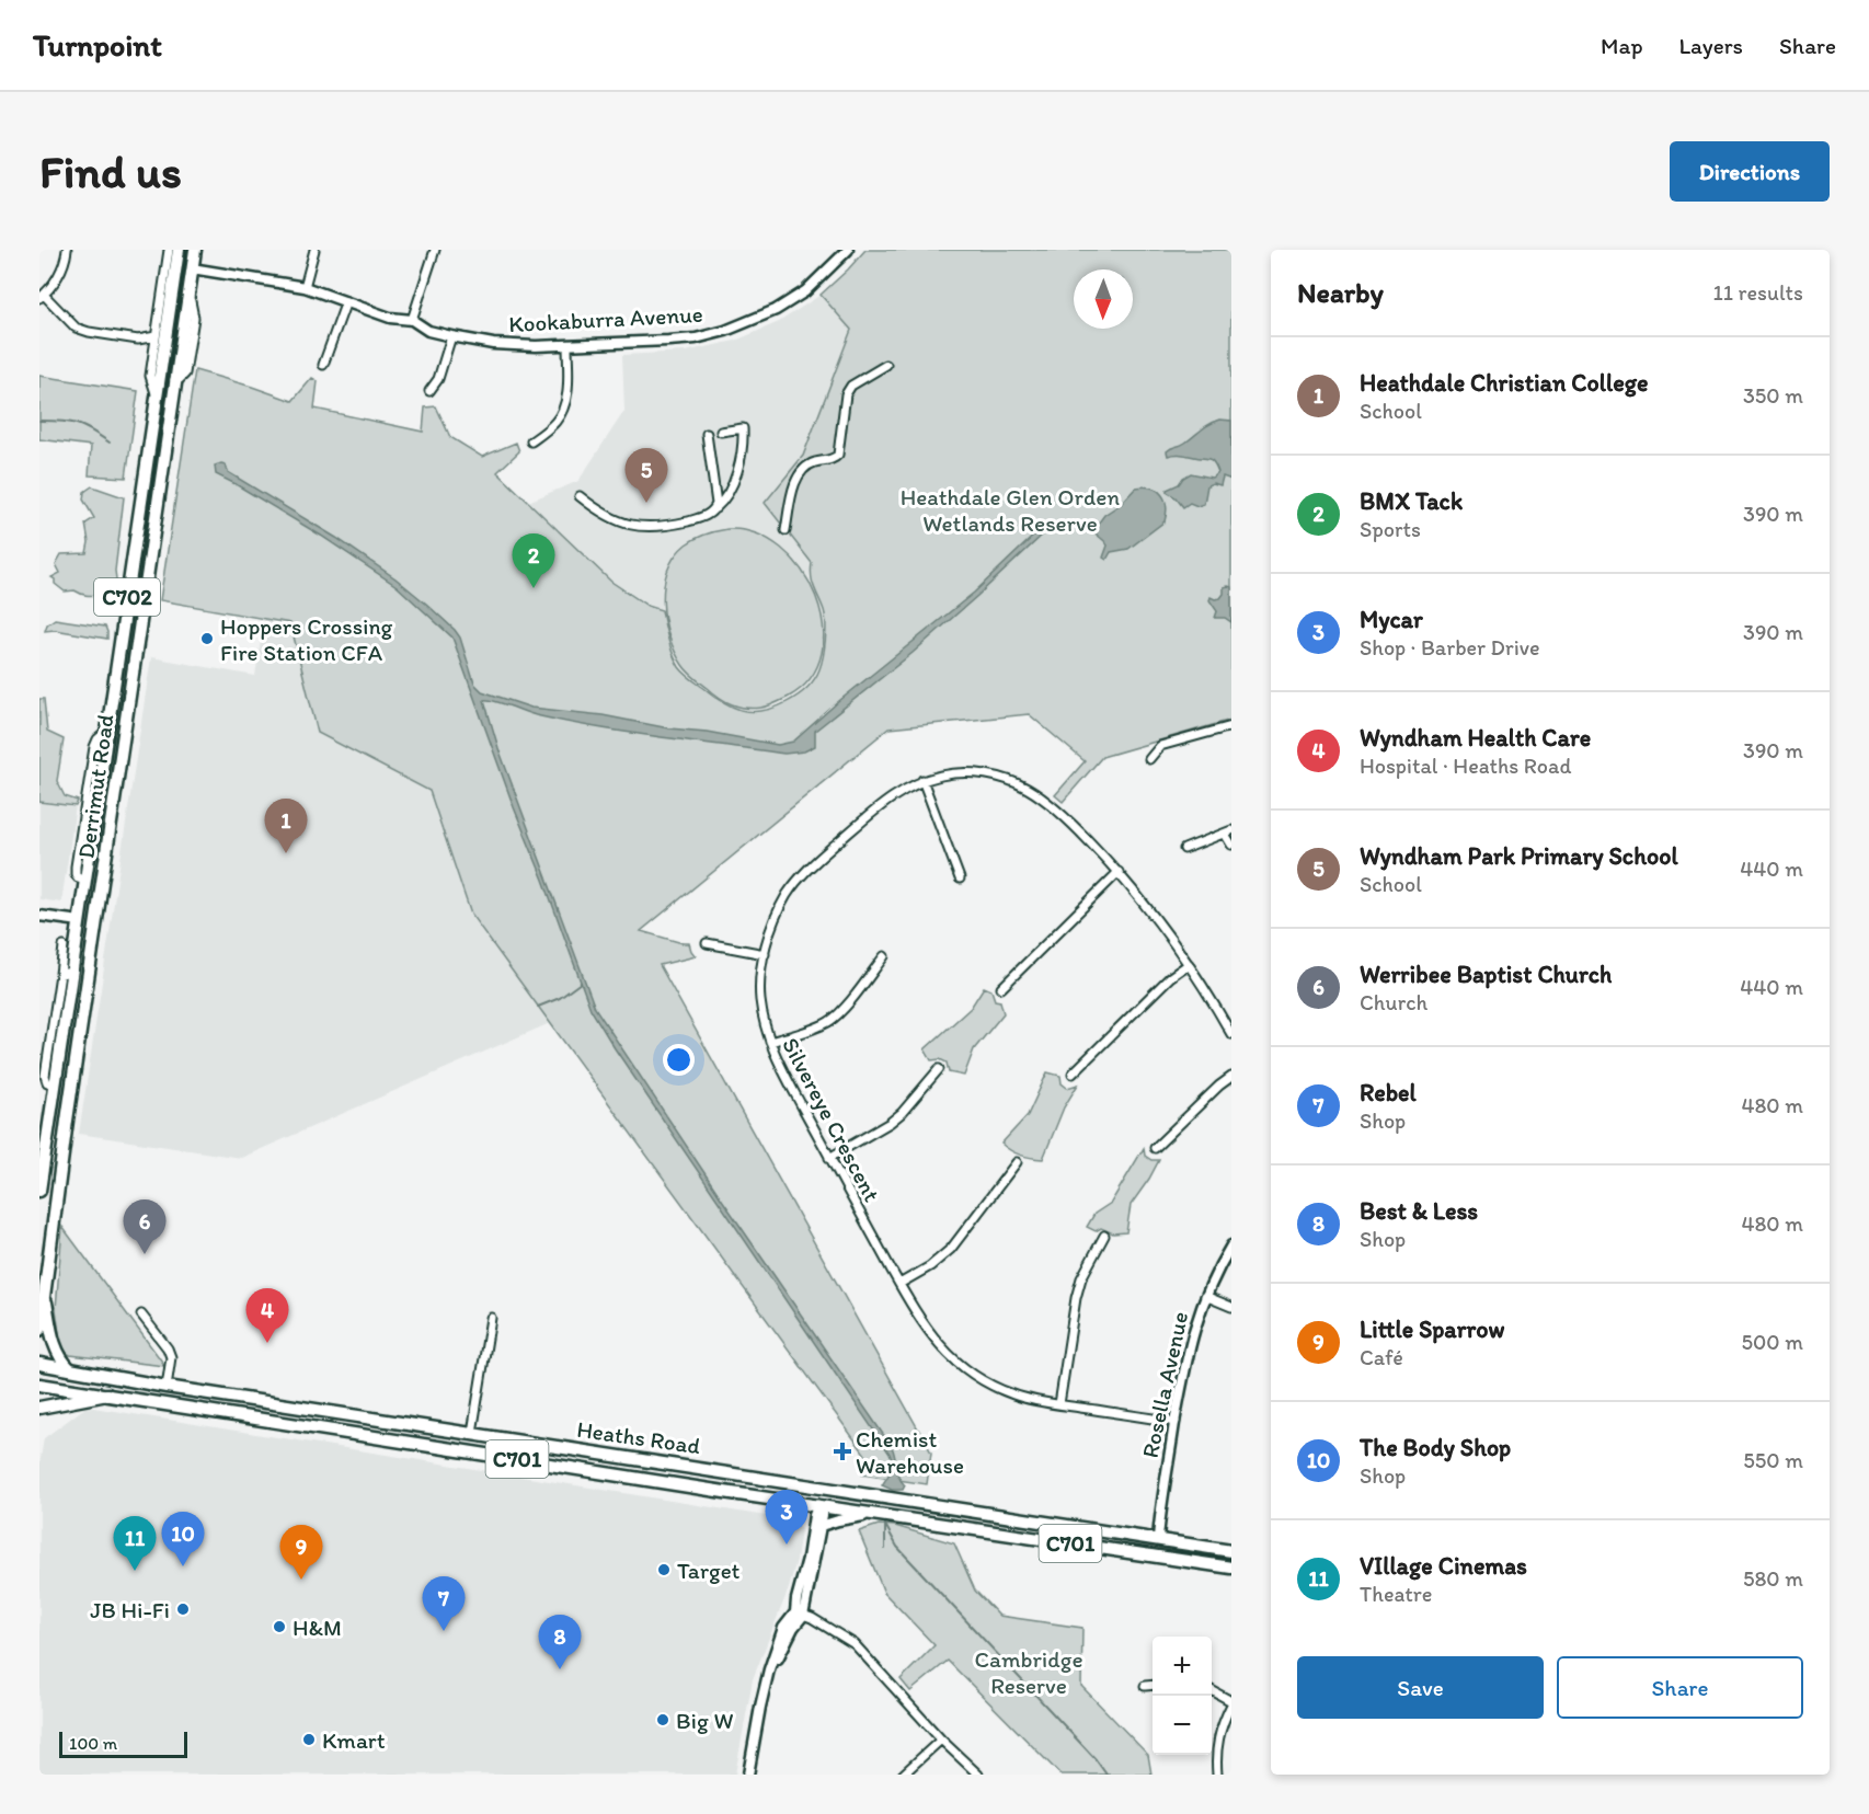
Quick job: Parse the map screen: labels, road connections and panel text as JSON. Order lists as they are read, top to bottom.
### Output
{
  "streets": {
    "main road": [
      "C702",
      "Derrimut Road",
      "Heaths Road",
      "C701"
    ],
    "street": ["Kookaburra Avenue", "Silvereye Crescent", "Rosella Avenue"]
  },
  "crossings": [
    ["Kookaburra Avenue", "Derrimut Road"],
    ["Silvereye Crescent", "Rosella Avenue"],
    ["Rosella Avenue", "Heaths Road"]
  ],
  "parks": ["Heathdale Glen Orden Wetlands Reserve", "Cambridge Reserve"],
  "places": {
    "other": [
      "Hoppers Crossing Fire Station CFA",
      "Target",
      "JB Hi-Fi",
      "H&M",
      "Big W",
      "Kmart"
    ],
    "health": ["Chemist Warehouse"]
  },
  "scale_bar": "100 m",
  "north": "bottom",
  "page": {
    "header": "Turnpoint",
    "nav": ["Map", "Layers", "Share"],
    "buttons": [
      "Directions",
      ["Save", "Share"]
    ],
    "title": "Find us",
    "heading": ["Nearby", "11 results"],
    "list": [
      {
        "mark": "1",
        "name": "Heathdale Christian College",
        "note": "School",
        "value": "350 m"
      },
      {
        "mark": "2",
        "name": "BMX Tack",
        "note": "Sports",
        "value": "390 m"
      },
      {
        "mark": "3",
        "name": "Mycar",
        "note": "Shop · Barber Drive",
        "value": "390 m"
      },
      {
        "mark": "4",
        "name": "Wyndham Health Care",
        "note": "Hospital · Heaths Road",
        "value": "390 m"
      },
      {
        "mark": "5",
        "name": "Wyndham Park Primary School",
        "note": "School",
        "value": "440 m"
      },
      {
        "mark": "6",
        "name": "Werribee Baptist Church",
        "note": "Church",
        "value": "440 m"
      },
      {
        "mark": "7",
        "name": "Rebel",
        "note": "Shop",
        "value": "480 m"
      },
      {
        "mark": "8",
        "name": "Best & Less",
        "note": "Shop",
        "value": "480 m"
      },
      {
        "mark": "9",
        "name": "Little Sparrow",
        "note": "Café",
        "value": "500 m"
      },
      {
        "mark": "10",
        "name": "The Body Shop",
        "note": "Shop",
        "value": "550 m"
      },
      {
        "mark": "11",
        "name": "VIllage Cinemas",
        "note": "Theatre",
        "value": "580 m"
      }
    ],
    "pins": [
      "5",
      "2",
      "1",
      "6",
      "4",
      "3",
      "10",
      "11",
      "9",
      "7",
      "8"
    ],
    "map_buttons": ["+", "−"],
    "scale": "100 m"
  }
}
